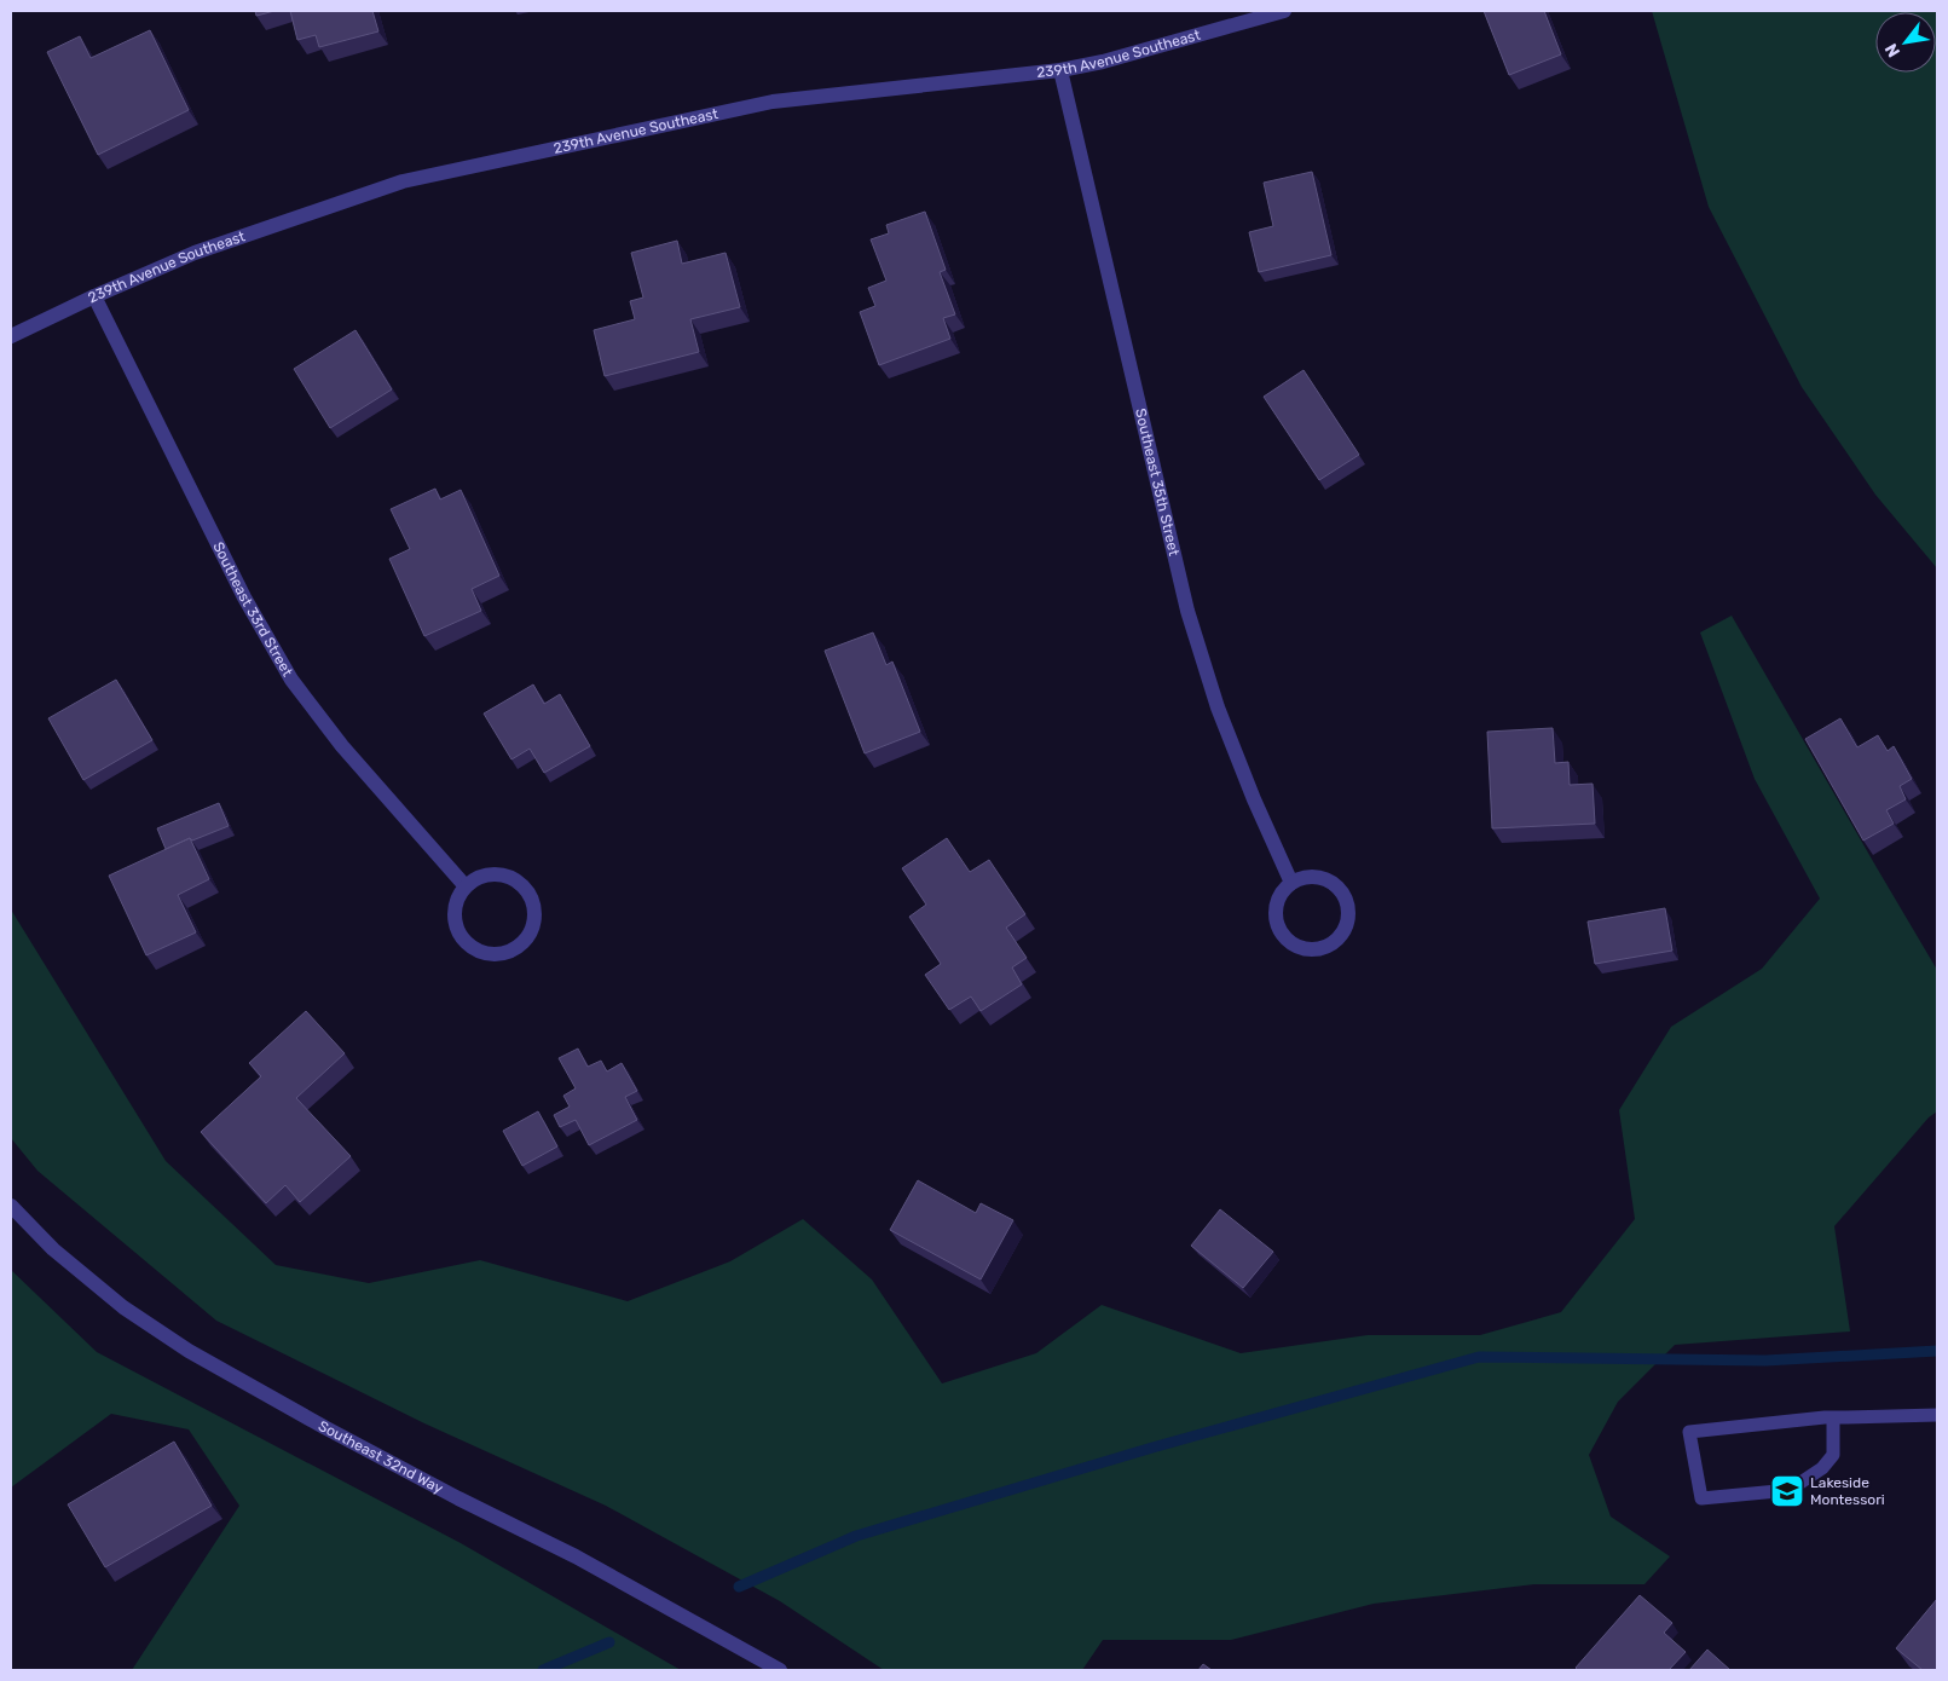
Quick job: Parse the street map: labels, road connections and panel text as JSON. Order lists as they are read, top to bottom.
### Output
{
  "streets": {
    "street": [
      "239th Avenue Southeast",
      "Southeast 35th Street",
      "Southeast 33rd Street",
      "Southeast 32nd Way"
    ]
  },
  "crossings": [
    ["239th Avenue Southeast", "Southeast 35th Street"],
    ["239th Avenue Southeast", "Southeast 33rd Street"]
  ],
  "places": {
    "school or university": ["Lakeside Montessori"]
  },
  "north": "bottom left"
}
